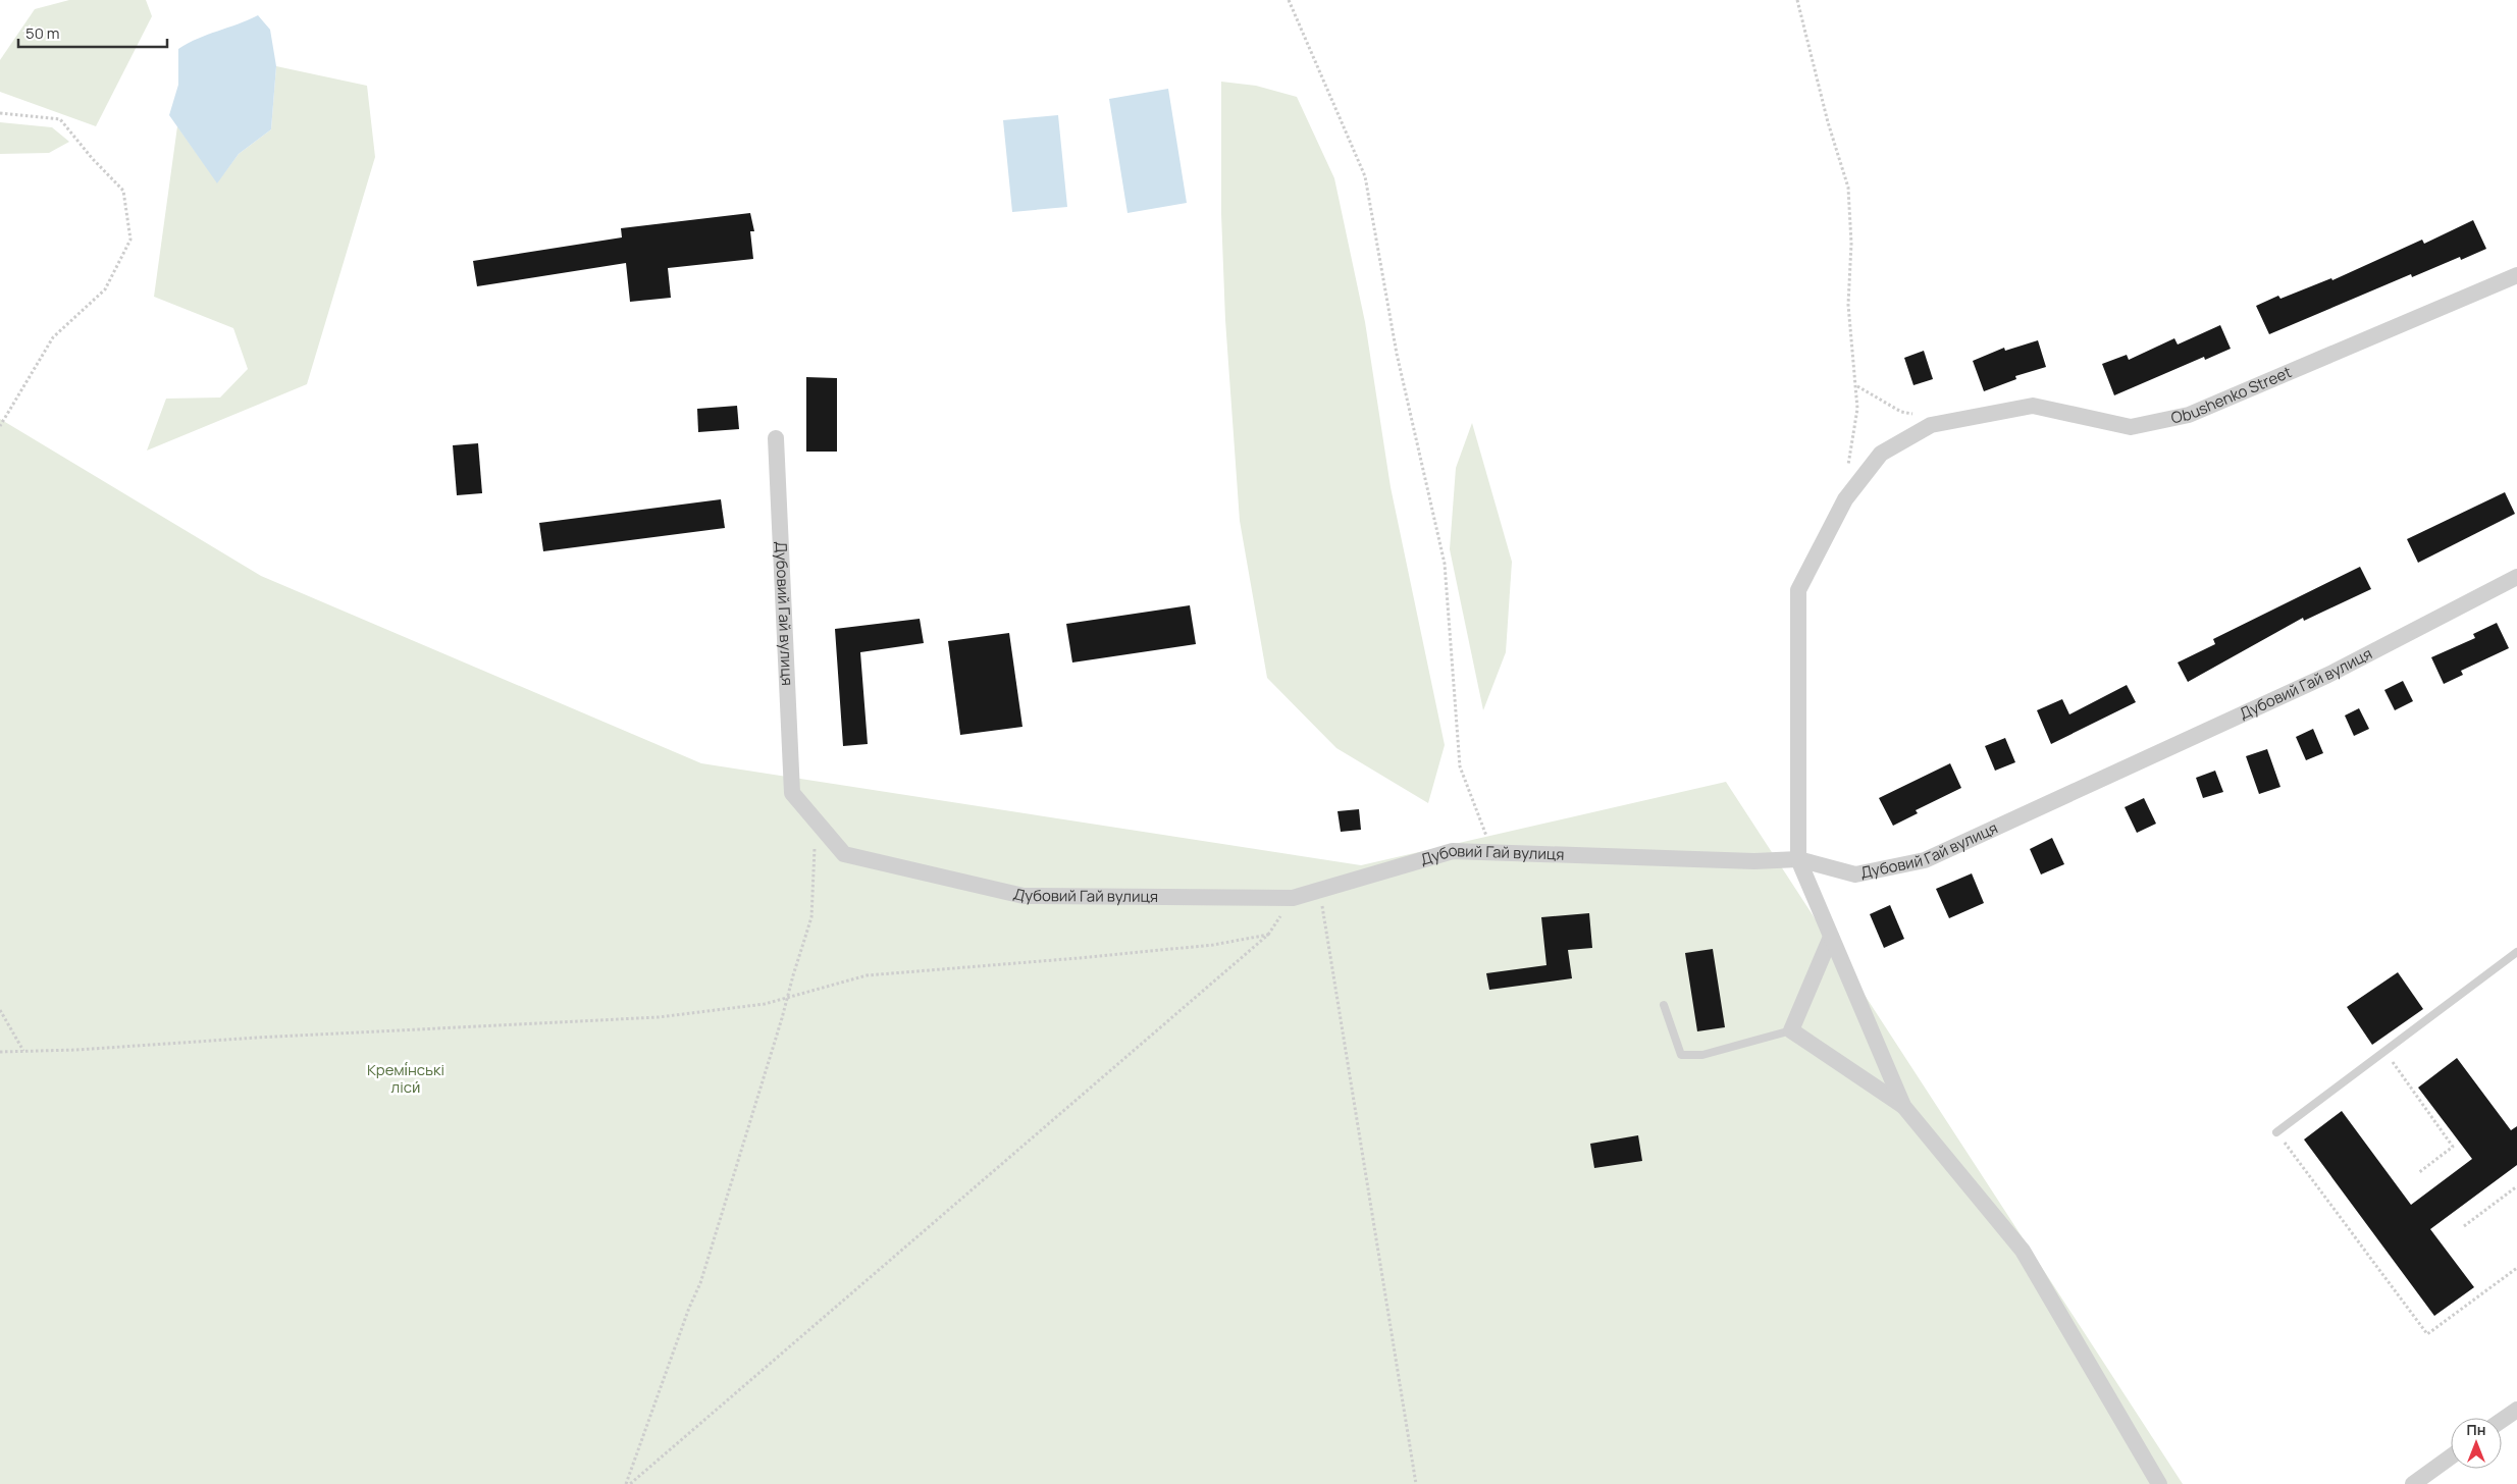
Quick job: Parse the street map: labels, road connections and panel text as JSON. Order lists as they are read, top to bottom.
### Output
{
  "streets": {
    "street": ["Obushenko Street", "Дубовий Гай вулиця"]
  },
  "parks": ["Кремі́нські ліси́"],
  "scale_bar": "50 m",
  "north": "top"
}
